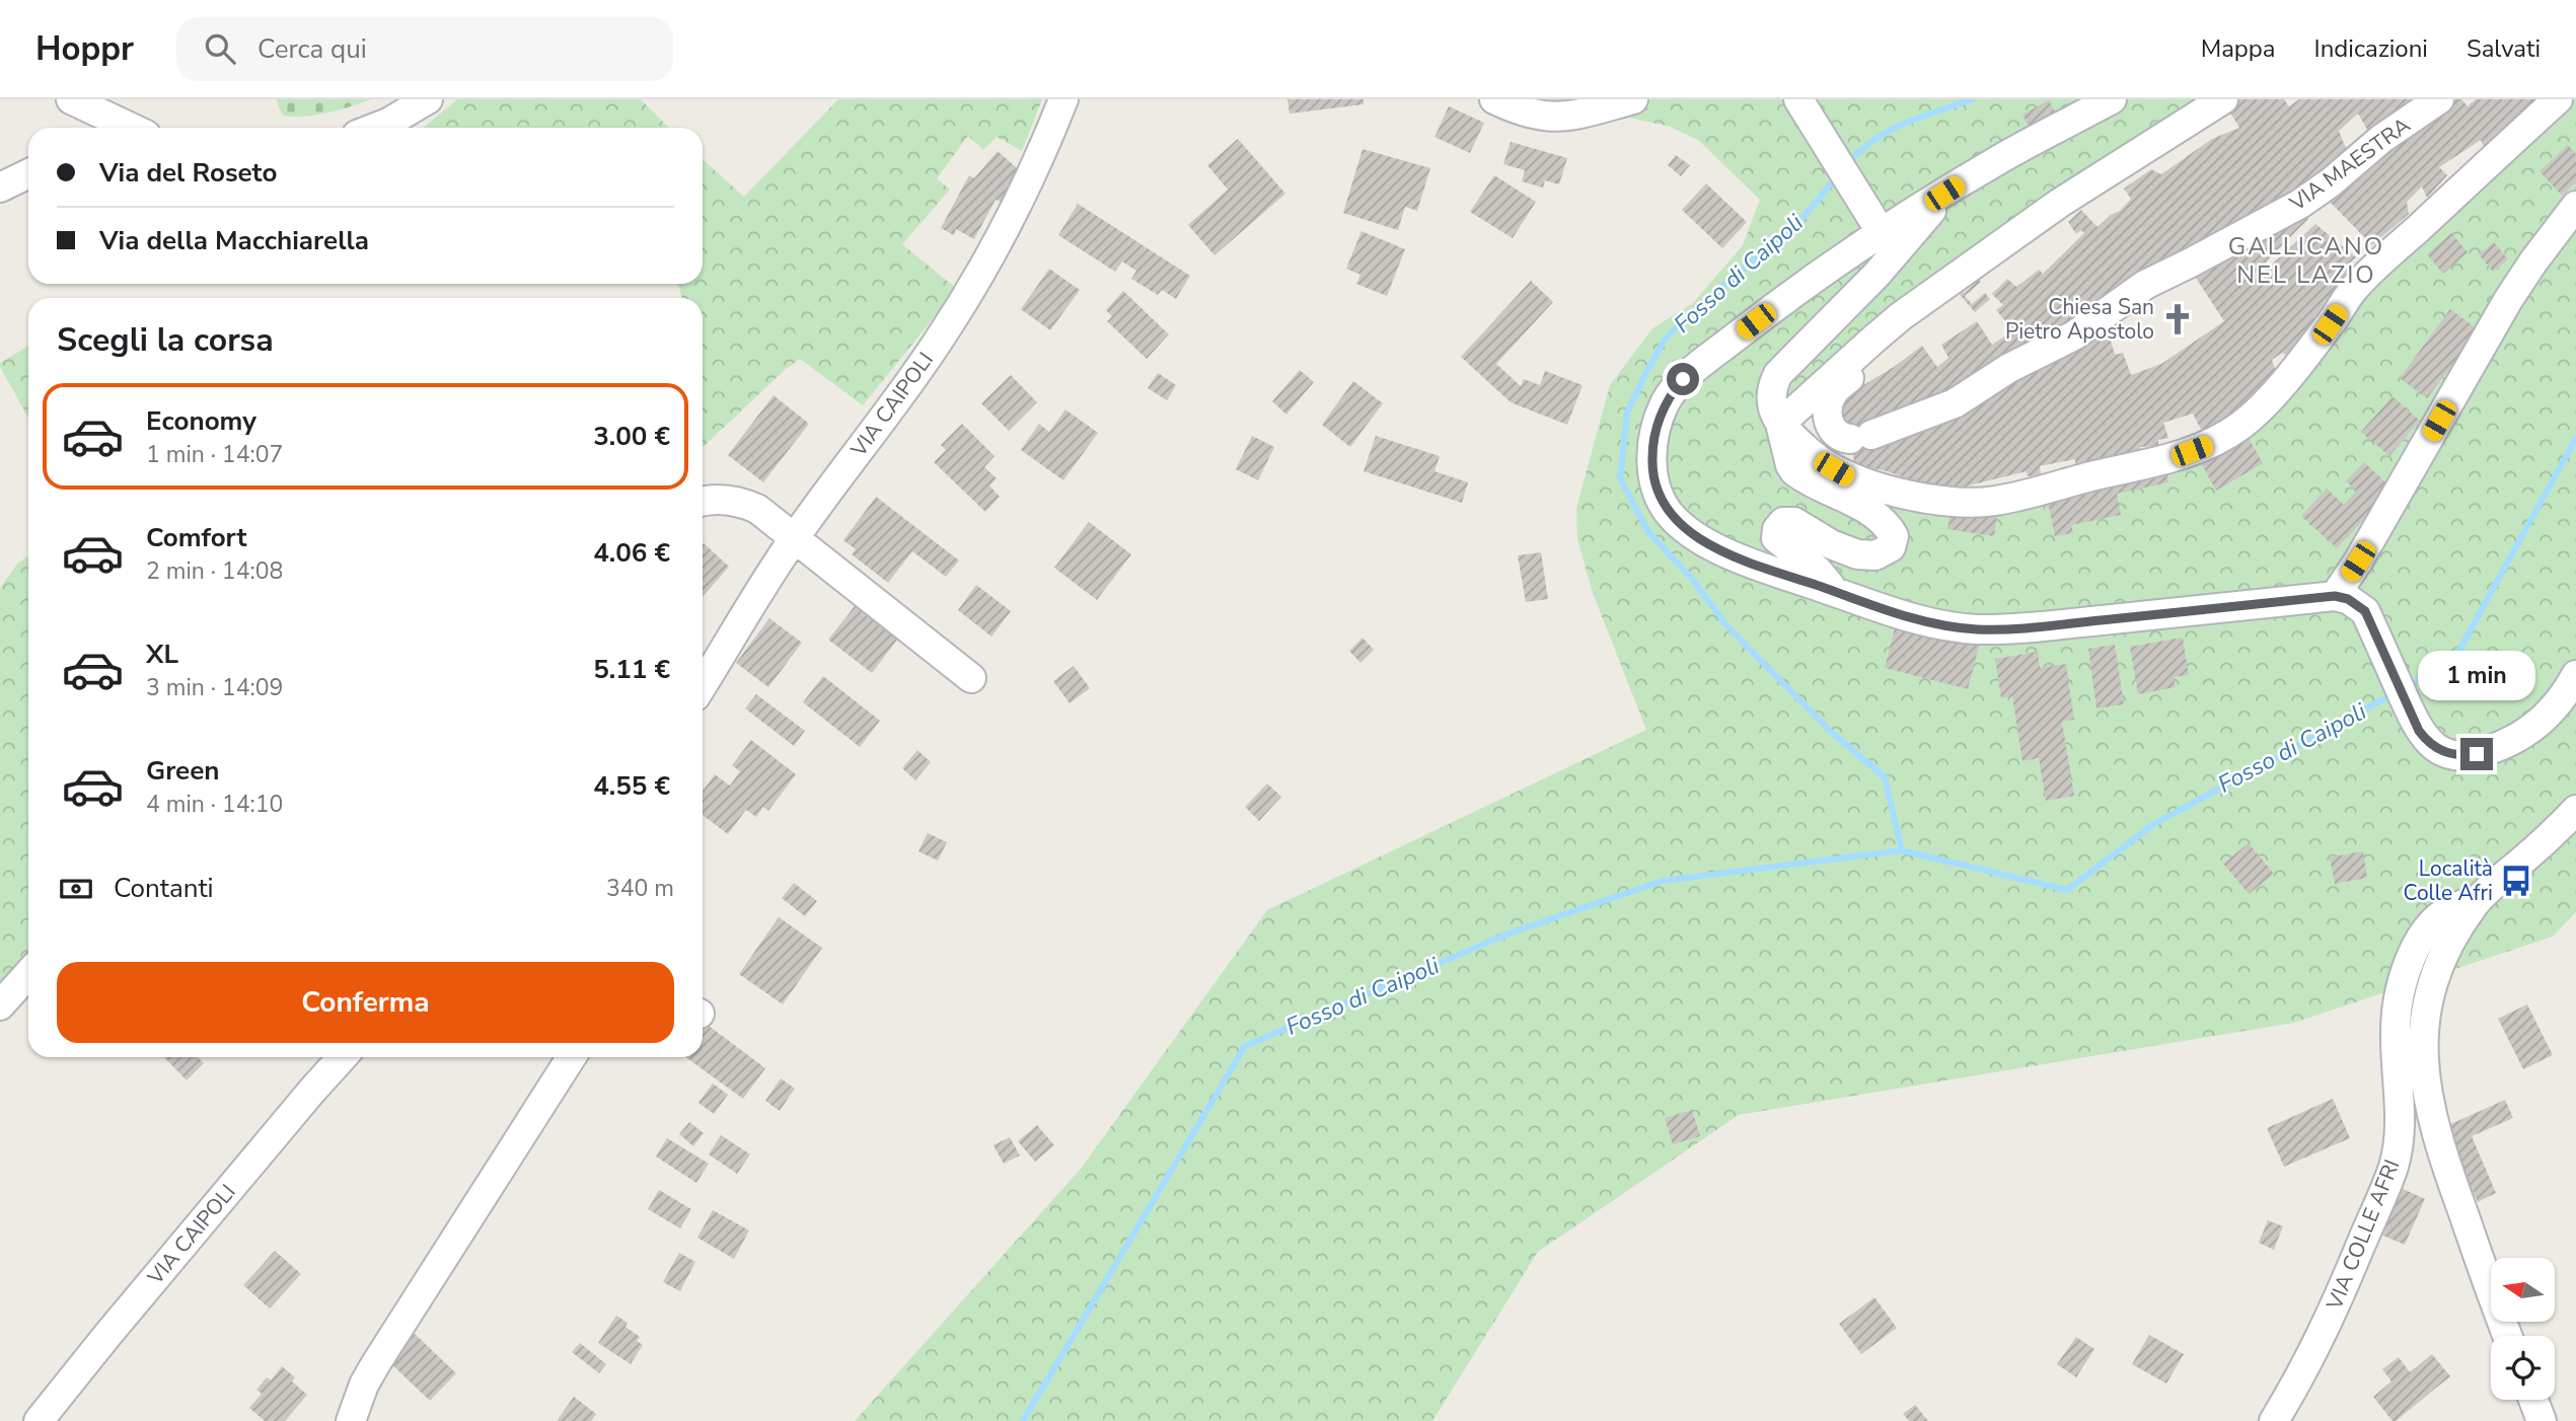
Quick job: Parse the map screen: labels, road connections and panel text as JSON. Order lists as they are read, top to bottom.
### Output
{
  "streets": {
    "street": ["VIA MAESTRA", "VIA CAIPOLI", "VIA COLLE AFRI"]
  },
  "districts": ["GALLICANO NEL LAZIO"],
  "water": ["Fosso di Caipoli"],
  "places": {
    "church": ["Chiesa San Pietro Apostolo"],
    "bus stop": ["Località Colle Afri"]
  },
  "north": "left",
  "page": {
    "header": "Hoppr",
    "search": "Cerca qui",
    "nav": ["Mappa", "Indicazioni", "Salvati"],
    "banner": ["Via del Roseto", "Via della Macchiarella"],
    "heading": "Scegli la corsa",
    "list": [
      {
        "name": "Economy",
        "note": "1 min · 14:07",
        "value": "3.00 €"
      },
      {
        "name": "Comfort",
        "note": "2 min · 14:08",
        "value": "4.06 €"
      },
      {
        "name": "XL",
        "note": "3 min · 14:09",
        "value": "5.11 €"
      },
      {
        "name": "Green",
        "note": "4 min · 14:10",
        "value": "4.55 €"
      }
    ],
    "bubble": "1 min",
    "pay": ["Contanti", "340 m"],
    "buttons": "Conferma"
  }
}
